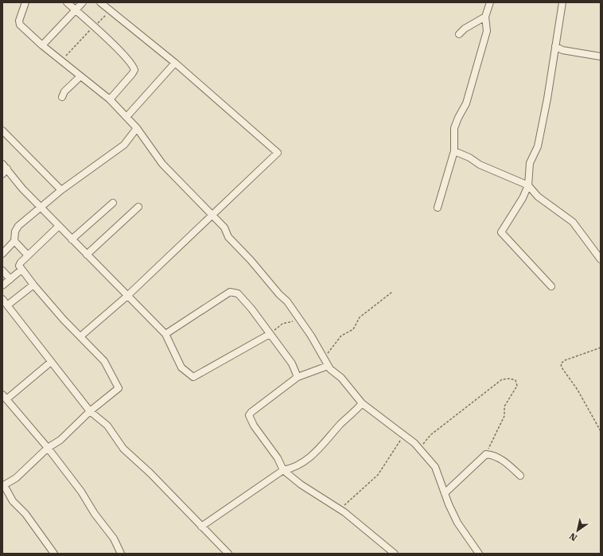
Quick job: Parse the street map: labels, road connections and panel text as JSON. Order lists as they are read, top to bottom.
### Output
{
  "north": "bottom left"
}
